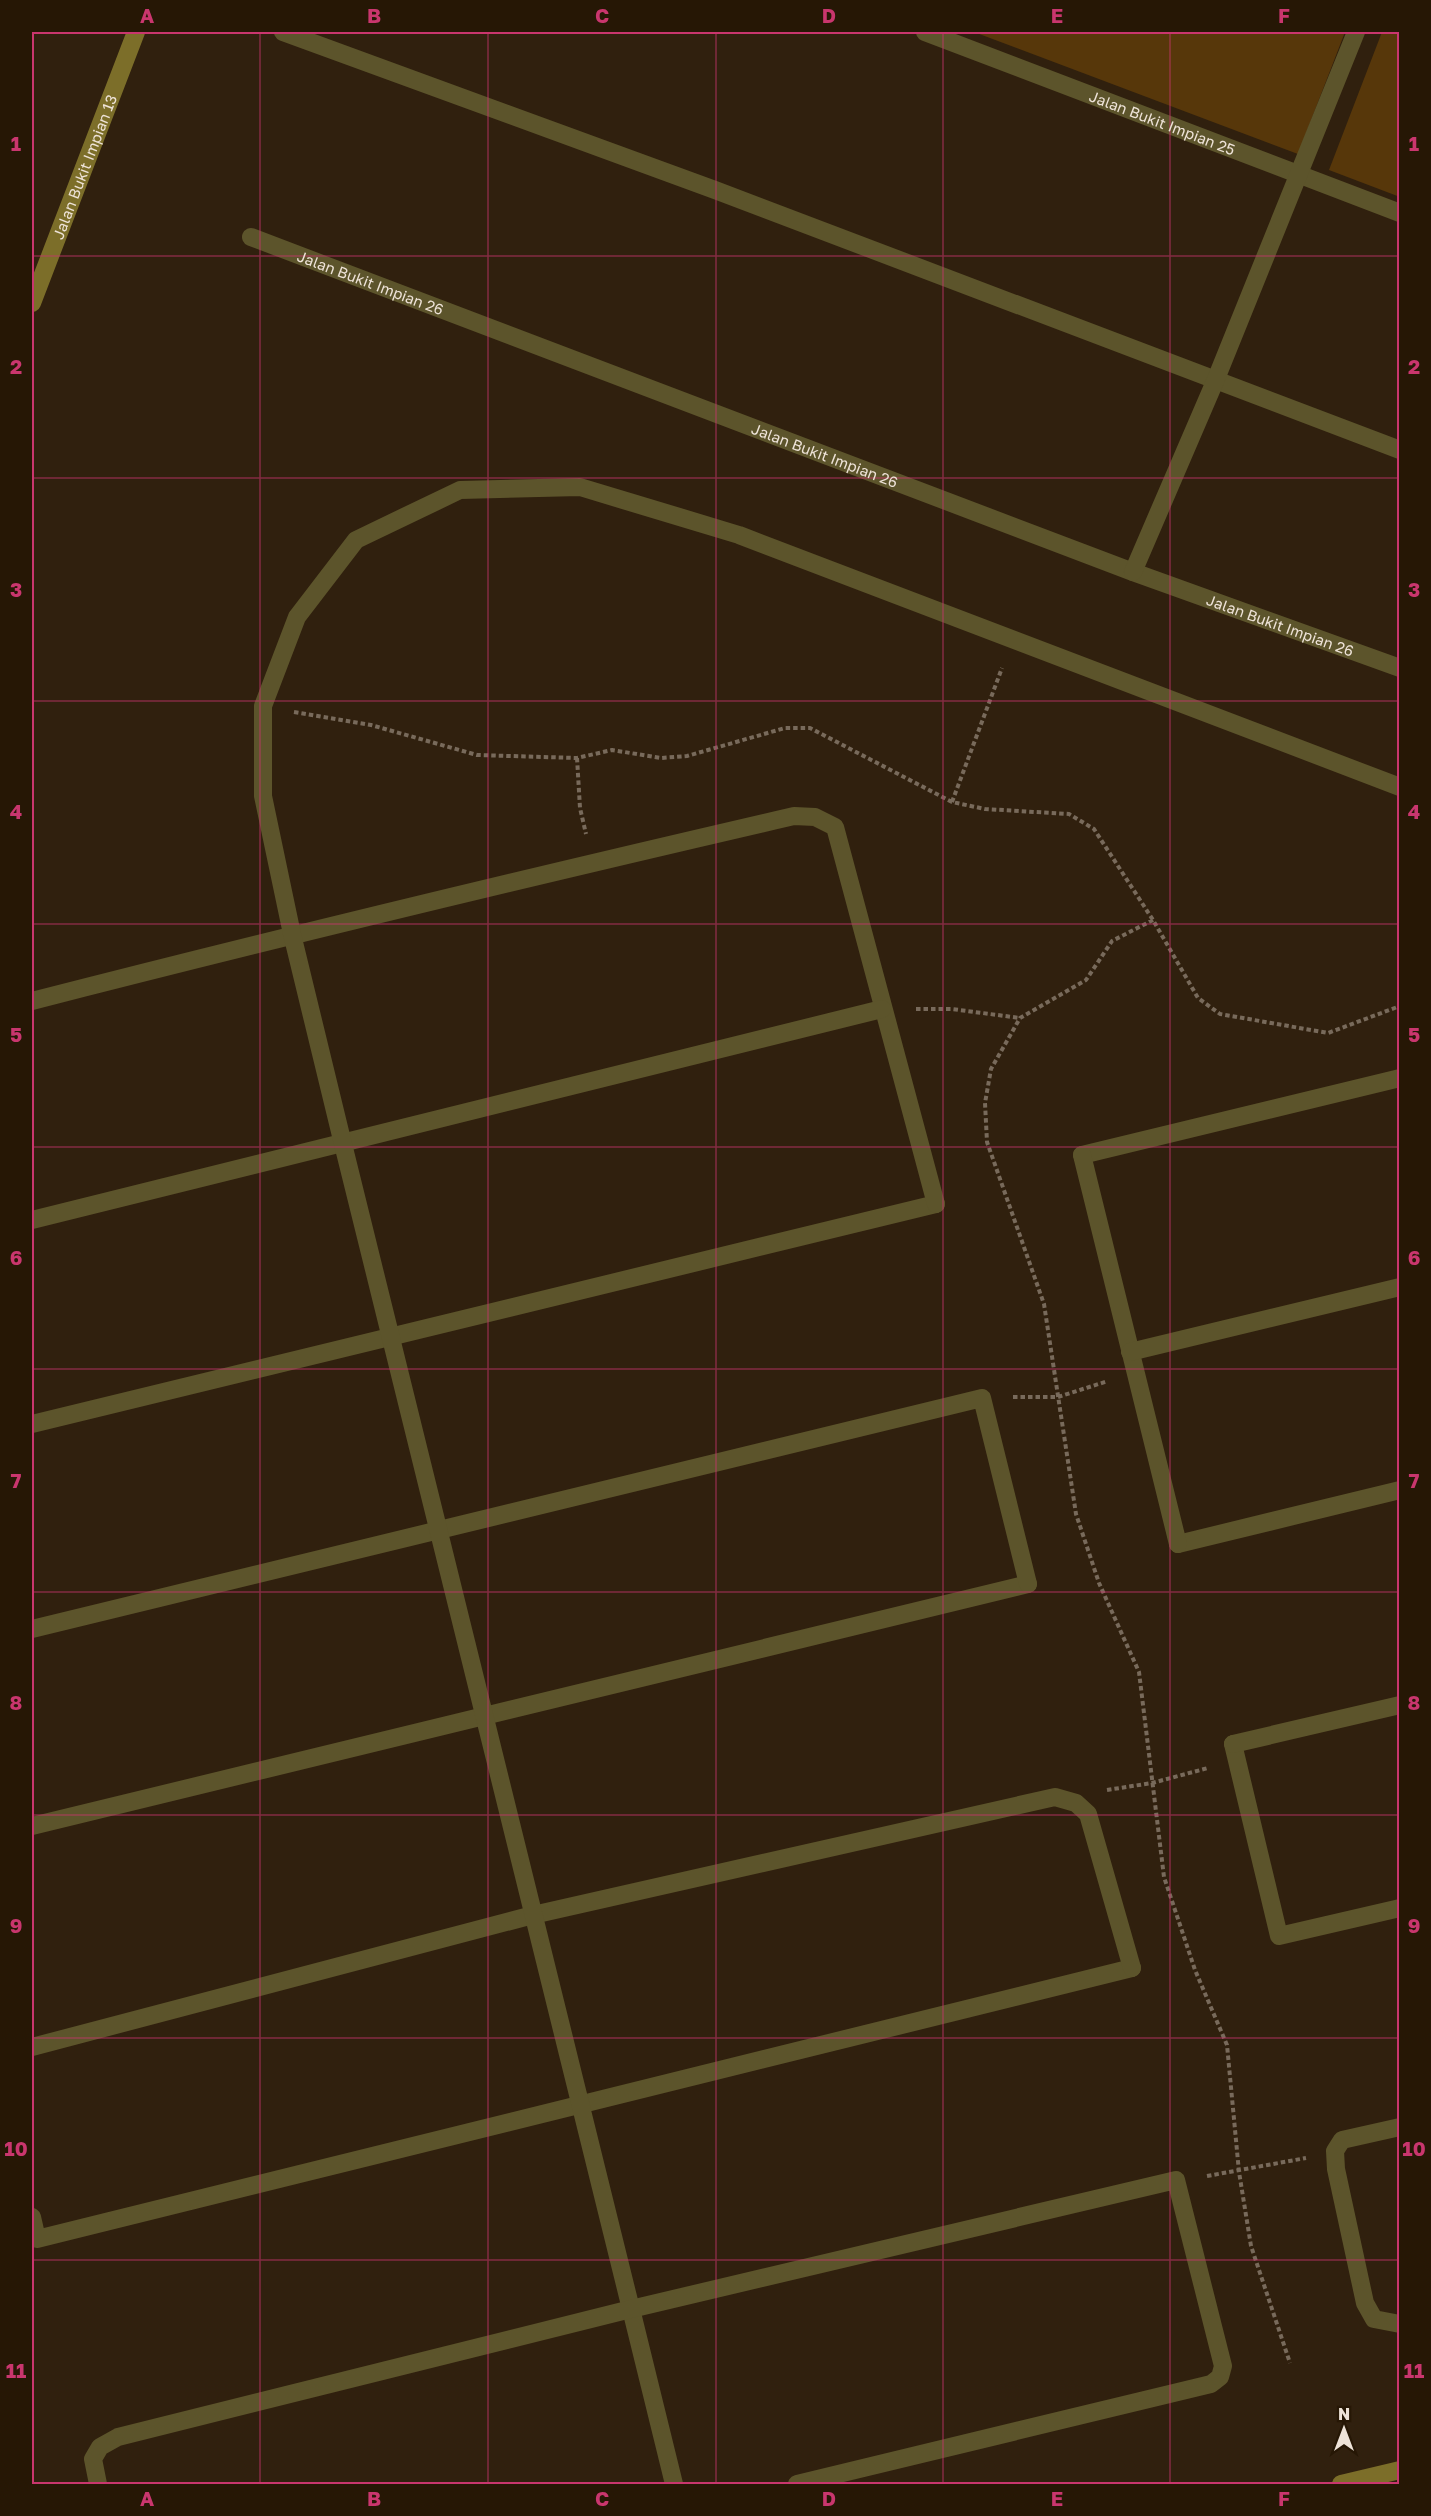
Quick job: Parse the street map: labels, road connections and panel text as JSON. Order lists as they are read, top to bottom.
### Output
{
  "streets": {
    "street": ["Jalan Bukit Impian 25", "Jalan Bukit Impian 13", "Jalan Bukit Impian 26"]
  },
  "north": "top",
  "grid": {
    "columns": [
      "A",
      "B",
      "C",
      "D",
      "E",
      "F"
    ],
    "rows": [
      "1",
      "2",
      "3",
      "4",
      "5",
      "6",
      "7",
      "8",
      "9",
      "10",
      "11"
    ]
  }
}
